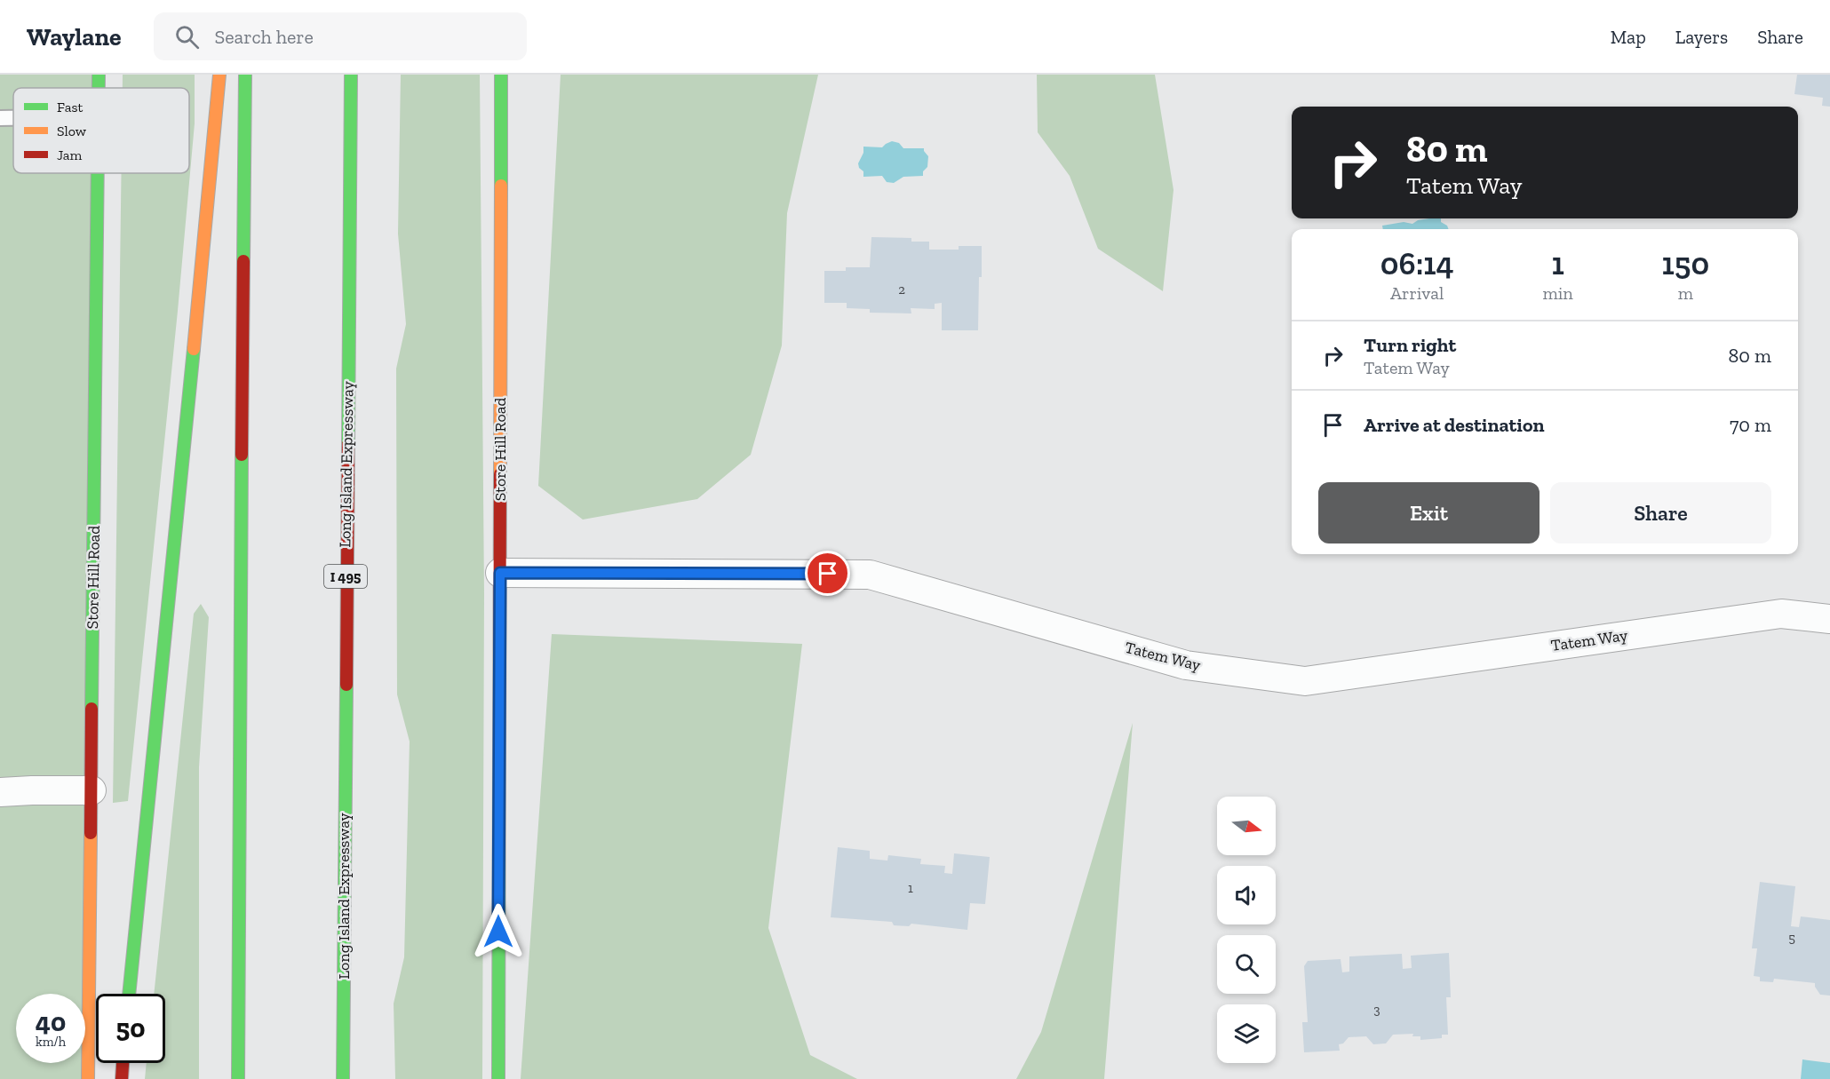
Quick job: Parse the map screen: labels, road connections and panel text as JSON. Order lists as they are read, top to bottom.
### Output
{
  "streets": {
    "main road": ["Store Hill Road", "Long Island Expressway", "I 495"],
    "street": ["Tatem Way"]
  },
  "crossings": [
    ["Store Hill Road", "Tatem Way"]
  ],
  "house_numbers": [
    "2",
    "1",
    "5",
    "3"
  ],
  "legend": ["Fast", "Slow", "Jam"],
  "north": "right",
  "page": {
    "header": "Waylane",
    "search": "Search here",
    "nav": ["Map", "Layers", "Share"],
    "turn": ["80 m", "Tatem Way"],
    "eta": [
      "06:14",
      "Arrival",
      "1",
      "min",
      "150",
      "m"
    ],
    "list": [
      {
        "name": "Turn right",
        "note": "Tatem Way",
        "value": "80 m"
      },
      {
        "name": "Arrive at destination",
        "value": "70 m"
      }
    ],
    "buttons": ["Exit", "Share"],
    "speed": "40 km/h",
    "limit": "50"
  }
}
